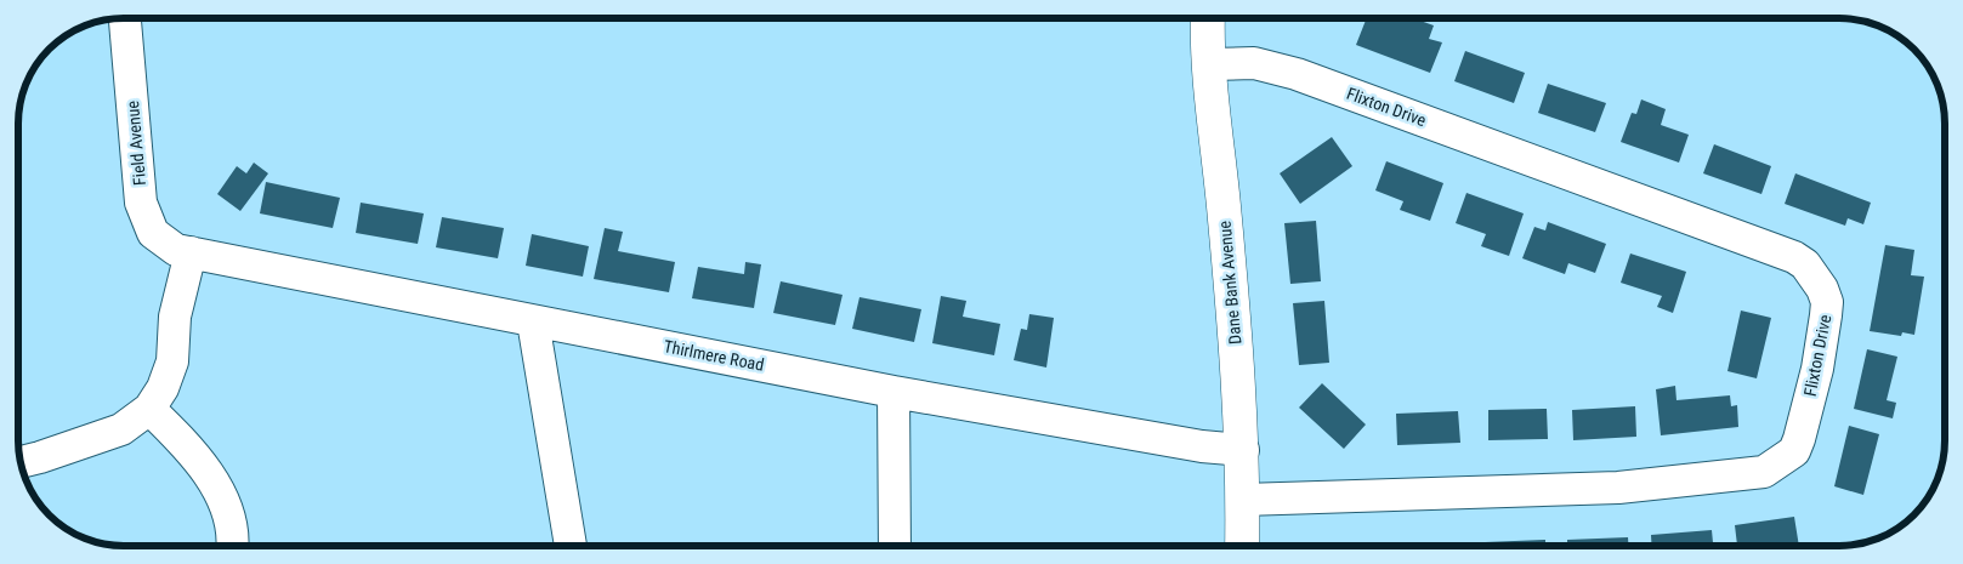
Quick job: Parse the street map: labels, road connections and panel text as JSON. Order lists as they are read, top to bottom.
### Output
{
  "streets": {
    "street": [
      "Flixton Drive",
      "Field Avenue",
      "Dane Bank Avenue",
      "Thirlmere Road"
    ]
  },
  "crossings": [
    ["Flixton Drive", "Dane Bank Avenue"],
    ["Field Avenue", "Thirlmere Road"],
    ["Dane Bank Avenue", "Thirlmere Road"]
  ]
}
